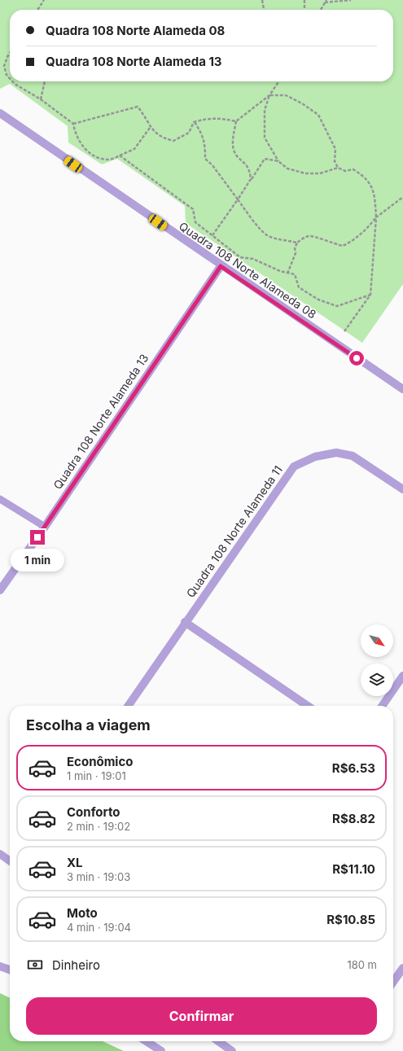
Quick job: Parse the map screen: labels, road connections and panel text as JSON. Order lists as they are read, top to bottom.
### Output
{
  "streets": {
    "street": ["Quadra 108 Norte Alameda 08", "Quadra 108 Norte Alameda 13", "Quadra 108 Norte Alameda 11"]
  },
  "crossings": [
    ["Quadra 108 Norte Alameda 08", "Quadra 108 Norte Alameda 13"]
  ],
  "north": "bottom right",
  "page": {
    "banner": ["Quadra 108 Norte Alameda 08", "Quadra 108 Norte Alameda 13"],
    "bubble": "1 min",
    "heading": "Escolha a viagem",
    "list": [
      {
        "name": "Econômico",
        "note": "1 min · 19:01",
        "value": "R$6.53"
      },
      {
        "name": "Conforto",
        "note": "2 min · 19:02",
        "value": "R$8.82"
      },
      {
        "name": "XL",
        "note": "3 min · 19:03",
        "value": "R$11.10"
      },
      {
        "name": "Moto",
        "note": "4 min · 19:04",
        "value": "R$10.85"
      }
    ],
    "pay": ["Dinheiro", "180 m"],
    "buttons": "Confirmar"
  }
}
